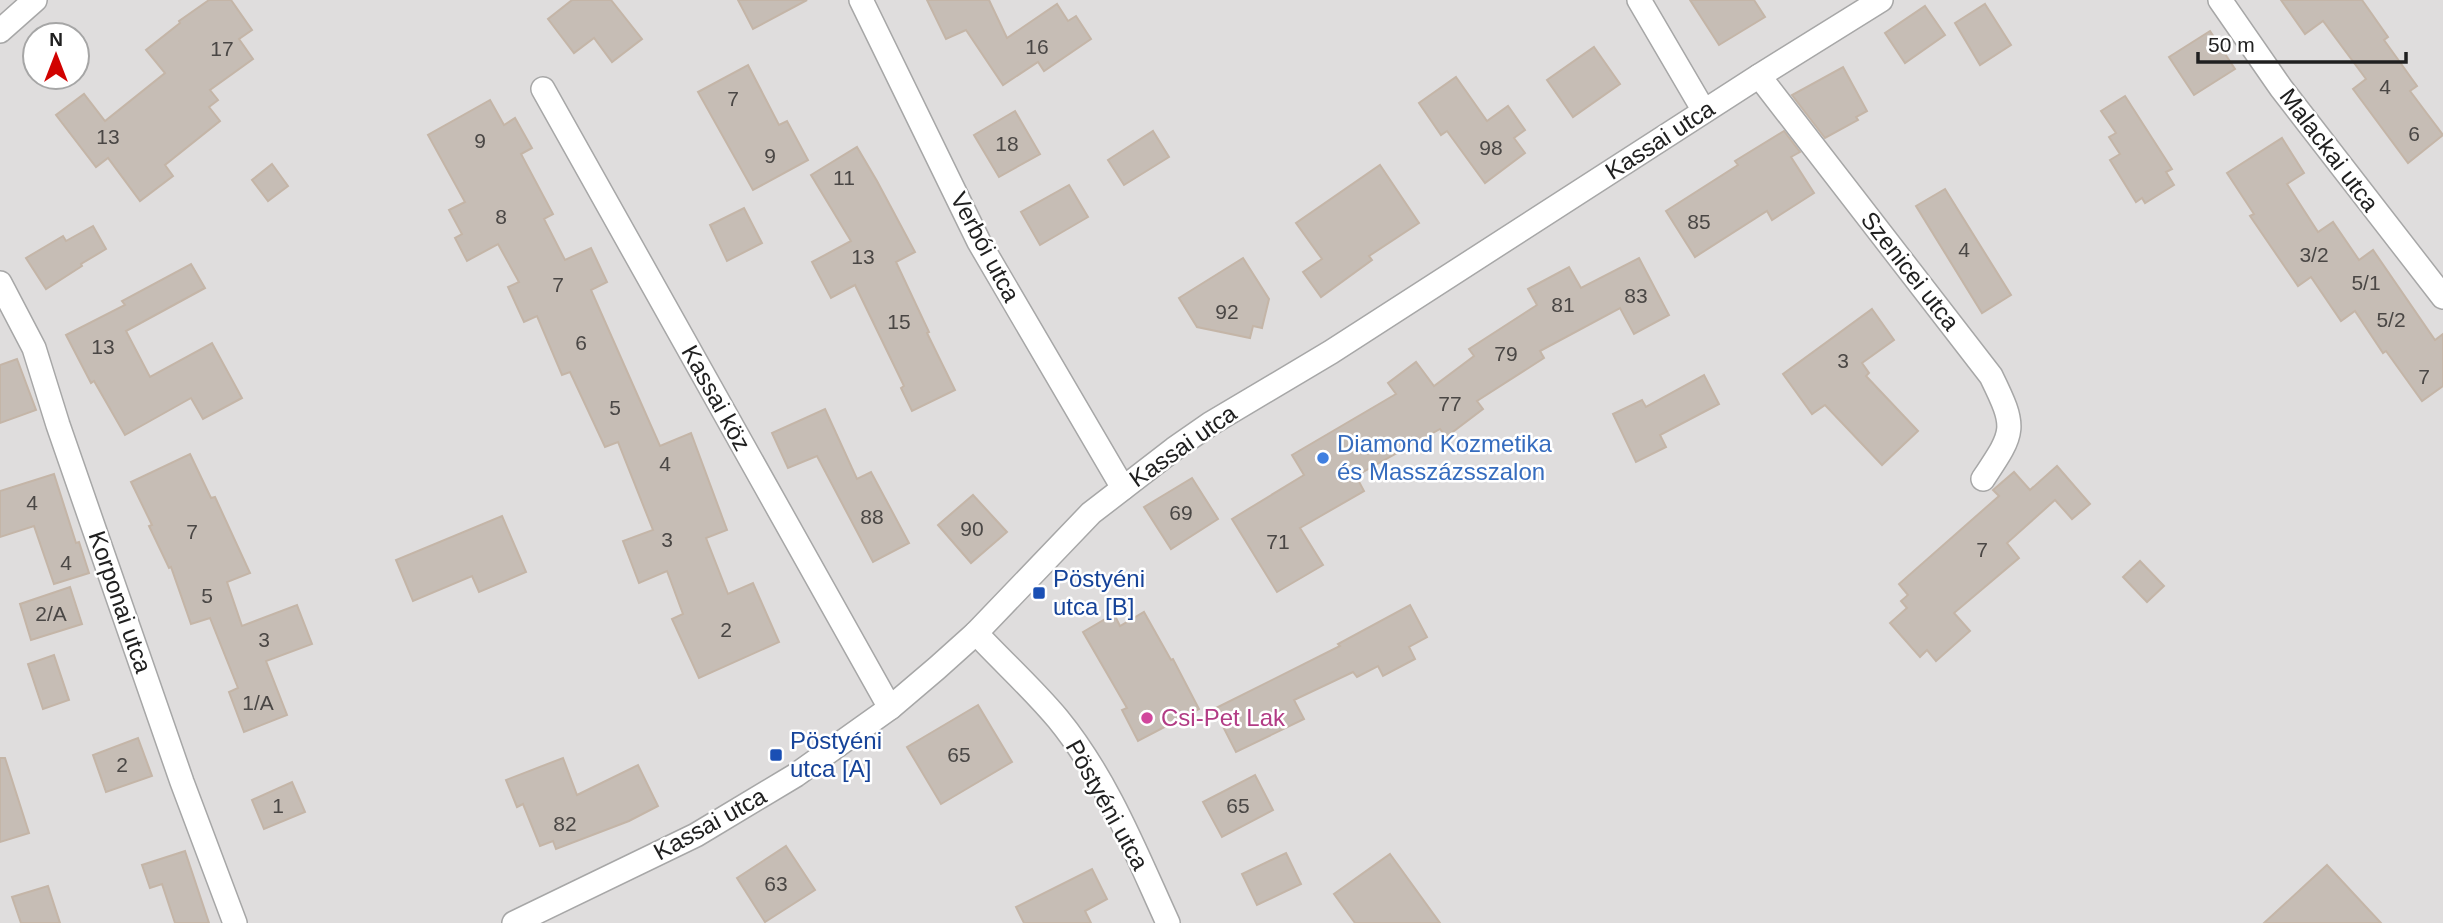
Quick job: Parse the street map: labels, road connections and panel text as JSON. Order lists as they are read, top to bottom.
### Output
{
  "streets": {
    "street": [
      "Kassai utca",
      "Malackai utca",
      "Verbói utca",
      "Szenicei utca",
      "Kassai köz",
      "Korponai utca",
      "Pöstyéni utca"
    ]
  },
  "crossings": [
    ["Kassai utca", "Verbói utca"],
    ["Kassai utca", "Szenicei utca"],
    ["Kassai utca", "Kassai köz"],
    ["Kassai utca", "Pöstyéni utca"]
  ],
  "places": {
    "other": ["Diamond Kozmetika és Masszázsszalon", "Csi-Pet Lak"],
    "transit": ["Pöstyéni utca [B]", "Pöstyéni utca [A]"]
  },
  "house_numbers": [
    "16",
    "17",
    "4",
    "7",
    "6",
    "13",
    "9",
    "18",
    "98",
    "9",
    "11",
    "8",
    "85",
    "4",
    "3/2",
    "13",
    "5/1",
    "7",
    "83",
    "81",
    "92",
    "5/2",
    "15",
    "6",
    "13",
    "79",
    "3",
    "7",
    "77",
    "5",
    "4",
    "4",
    "69",
    "88",
    "90",
    "7",
    "3",
    "71",
    "7",
    "4",
    "5",
    "2/A",
    "2",
    "3",
    "1/A",
    "65",
    "2",
    "1",
    "65",
    "82",
    "63"
  ],
  "scale_bar": "50 m",
  "north": "top"
}
